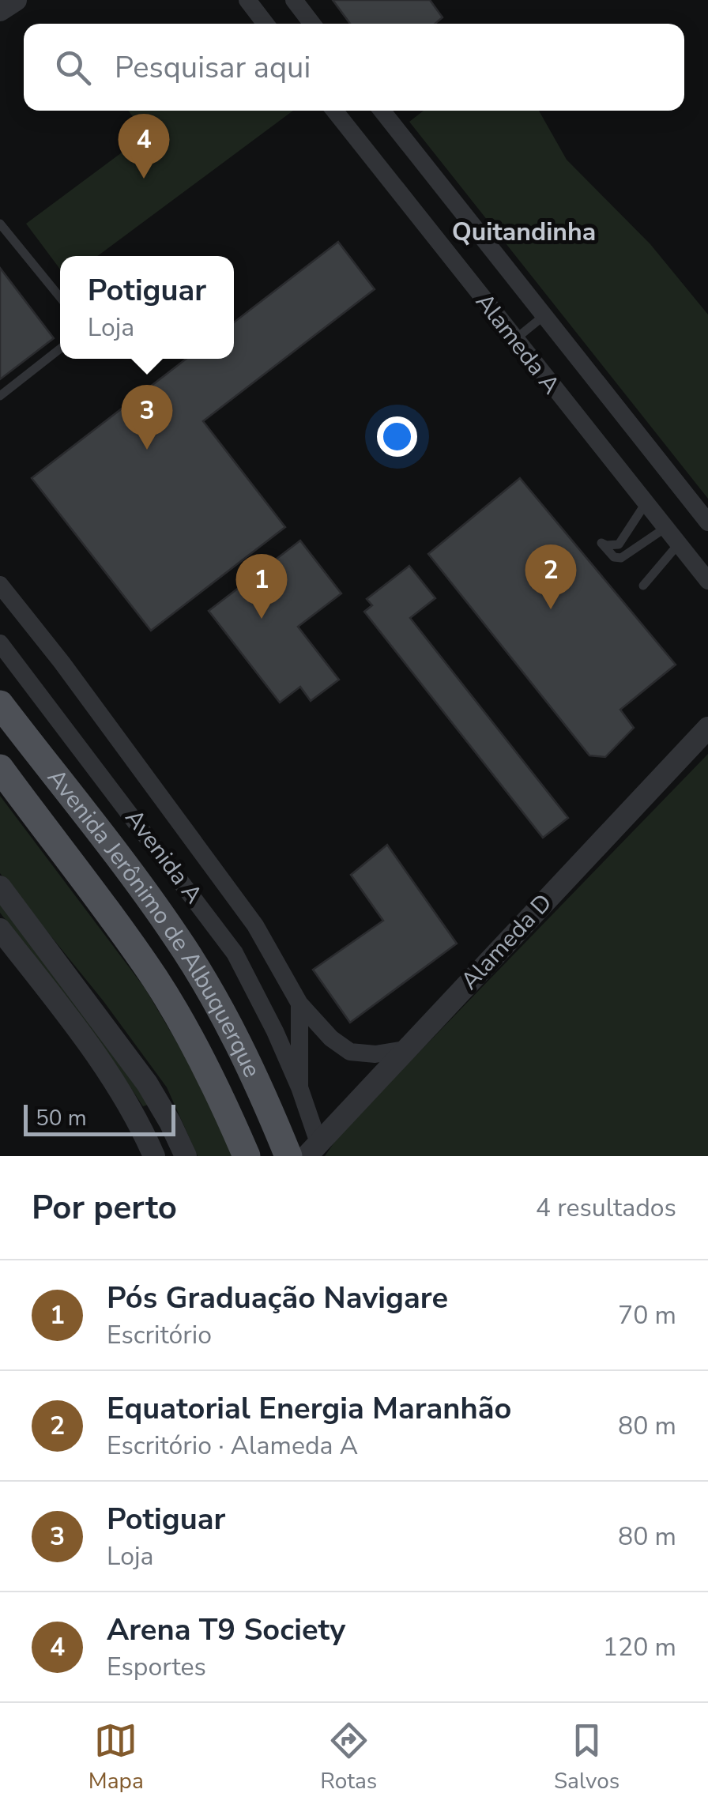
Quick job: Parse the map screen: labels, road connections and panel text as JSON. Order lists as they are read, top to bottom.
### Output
{
  "streets": {
    "main road": ["Avenida Jerônimo de Albuquerque"],
    "street": ["Alameda A", "Avenida A", "Alameda D"]
  },
  "crossings": [
    ["Avenida A", "Alameda D"]
  ],
  "districts": ["Quitandinha"],
  "scale_bar": "50 m",
  "page": {
    "search": "Pesquisar aqui",
    "pins": [
      "4",
      "3",
      "2",
      "1"
    ],
    "popup": ["Potiguar", "Loja"],
    "scale": "50 m",
    "heading": ["Por perto", "4 resultados"],
    "list": [
      {
        "mark": "1",
        "name": "Pós Graduação Navigare",
        "note": "Escritório",
        "value": "70 m"
      },
      {
        "mark": "2",
        "name": "Equatorial Energia Maranhão",
        "note": "Escritório · Alameda A",
        "value": "80 m"
      },
      {
        "mark": "3",
        "name": "Potiguar",
        "note": "Loja",
        "value": "80 m"
      },
      {
        "mark": "4",
        "name": "Arena T9 Society",
        "note": "Esportes",
        "value": "120 m"
      }
    ],
    "nav": ["Mapa", "Rotas", "Salvos"]
  }
}
